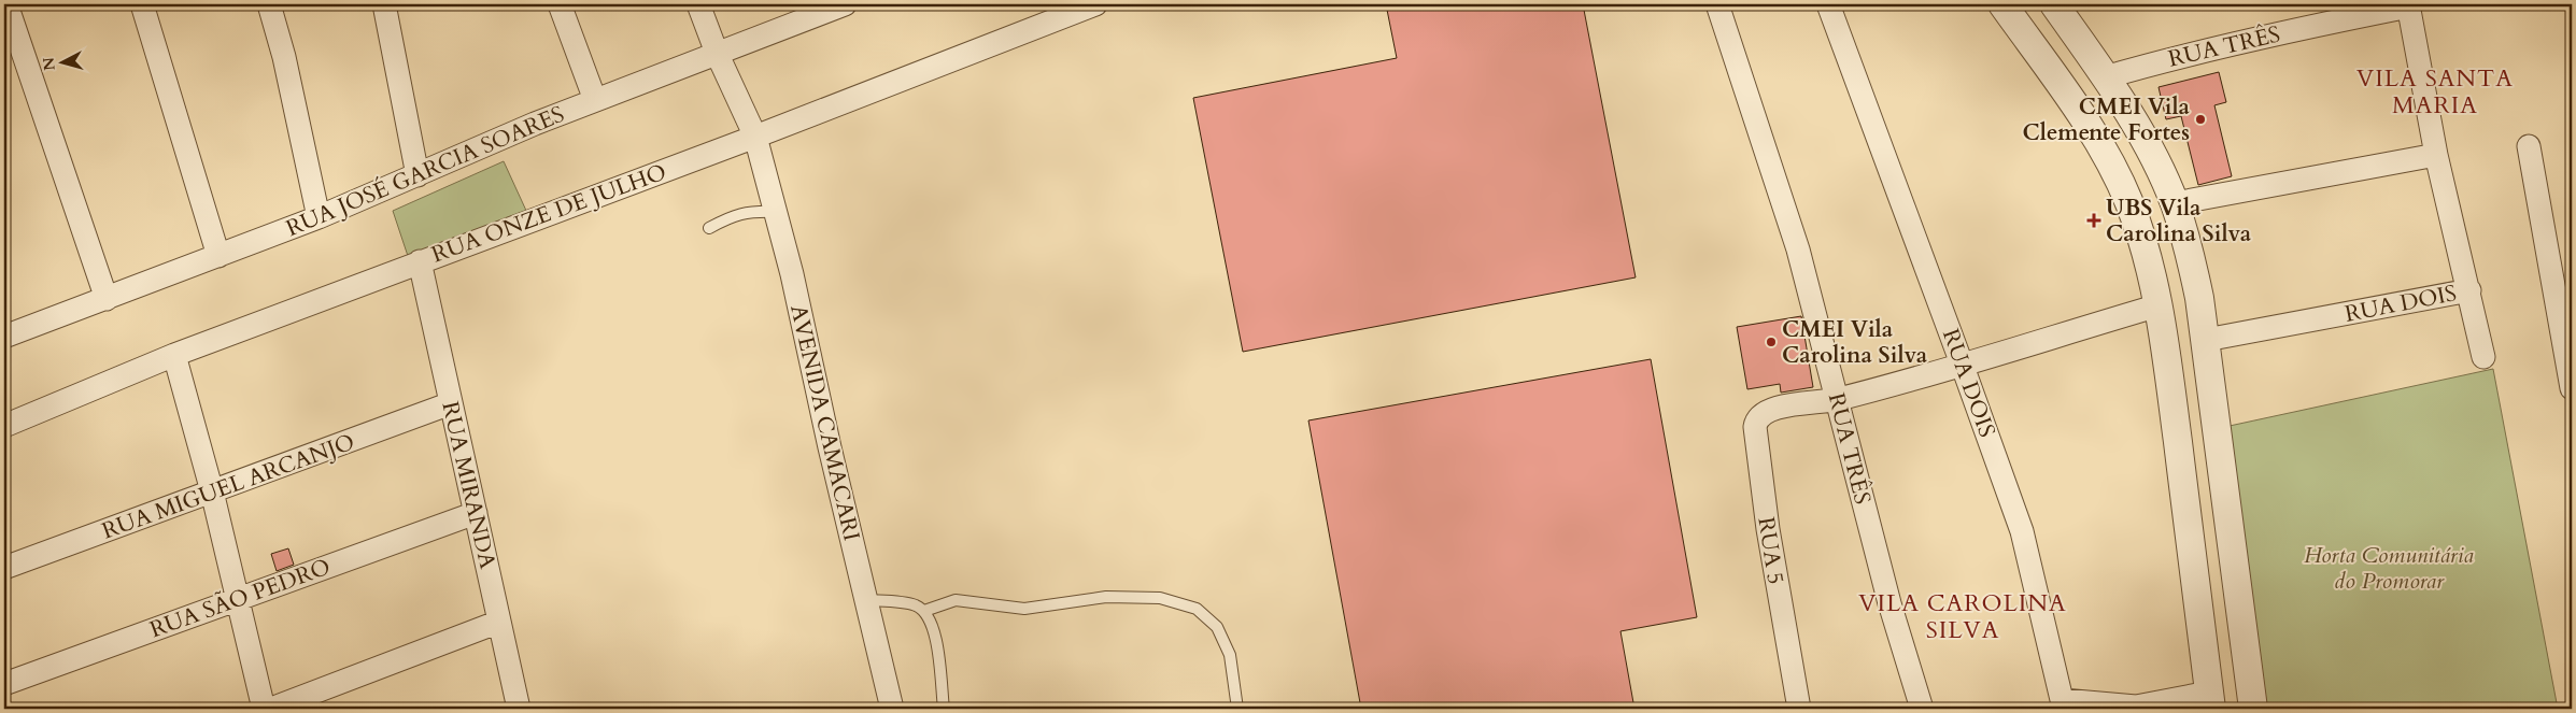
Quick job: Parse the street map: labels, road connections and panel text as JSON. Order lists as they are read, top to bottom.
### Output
{
  "streets": {
    "street": [
      "RUA TRÊS",
      "RUA JOSÉ GARCIA SOARES",
      "RUA ONZE DE JULHO",
      "RUA DOIS",
      "AVENIDA CAMACARI",
      "RUA MIRANDA",
      "RUA MIGUEL ARCANJO",
      "RUA 5",
      "RUA SÃO PEDRO"
    ]
  },
  "crossings": [
    ["RUA TRÊS", "RUA 5"],
    ["RUA JOSÉ GARCIA SOARES", "AVENIDA CAMACARI"],
    ["RUA ONZE DE JULHO", "AVENIDA CAMACARI"],
    ["RUA ONZE DE JULHO", "RUA MIRANDA"],
    ["RUA MIRANDA", "RUA MIGUEL ARCANJO"],
    ["RUA MIRANDA", "RUA SÃO PEDRO"]
  ],
  "districts": ["VILA SANTA MARIA", "VILA CAROLINA SILVA"],
  "parks": ["Horta Comunitária do Promorar"],
  "places": {
    "other": ["CMEI Vila Clemente Fortes", "CMEI Vila Carolina Silva"],
    "health": ["UBS Vila Carolina Silva"]
  },
  "north": "left"
}
